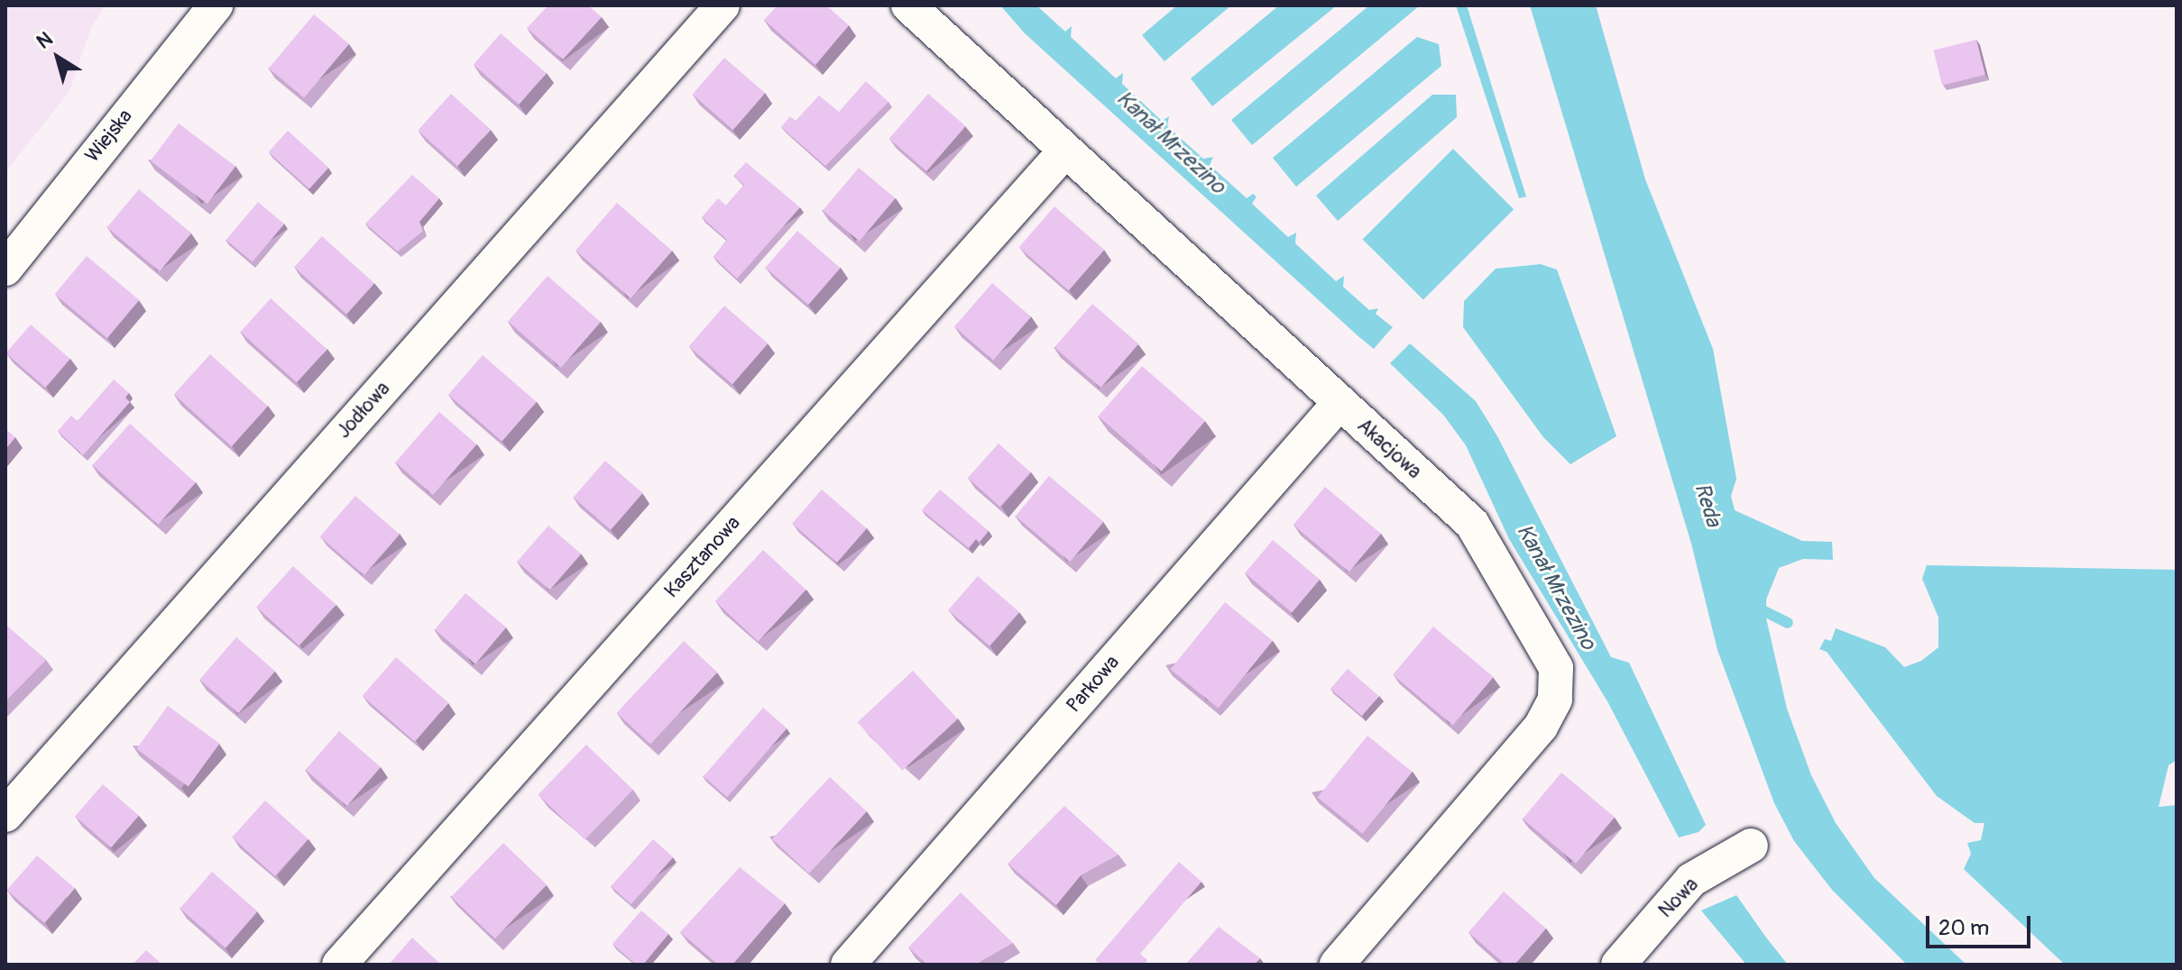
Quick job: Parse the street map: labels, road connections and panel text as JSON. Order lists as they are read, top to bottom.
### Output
{
  "streets": {
    "street": [
      "Wiejska",
      "Jodłowa",
      "Akacjowa",
      "Kasztanowa",
      "Parkowa",
      "Nowa"
    ]
  },
  "crossings": [
    ["Akacjowa", "Kasztanowa"],
    ["Akacjowa", "Parkowa"]
  ],
  "water": ["Kanał Mrzezino", "Reda"],
  "scale_bar": "20 m",
  "north": "top left"
}
